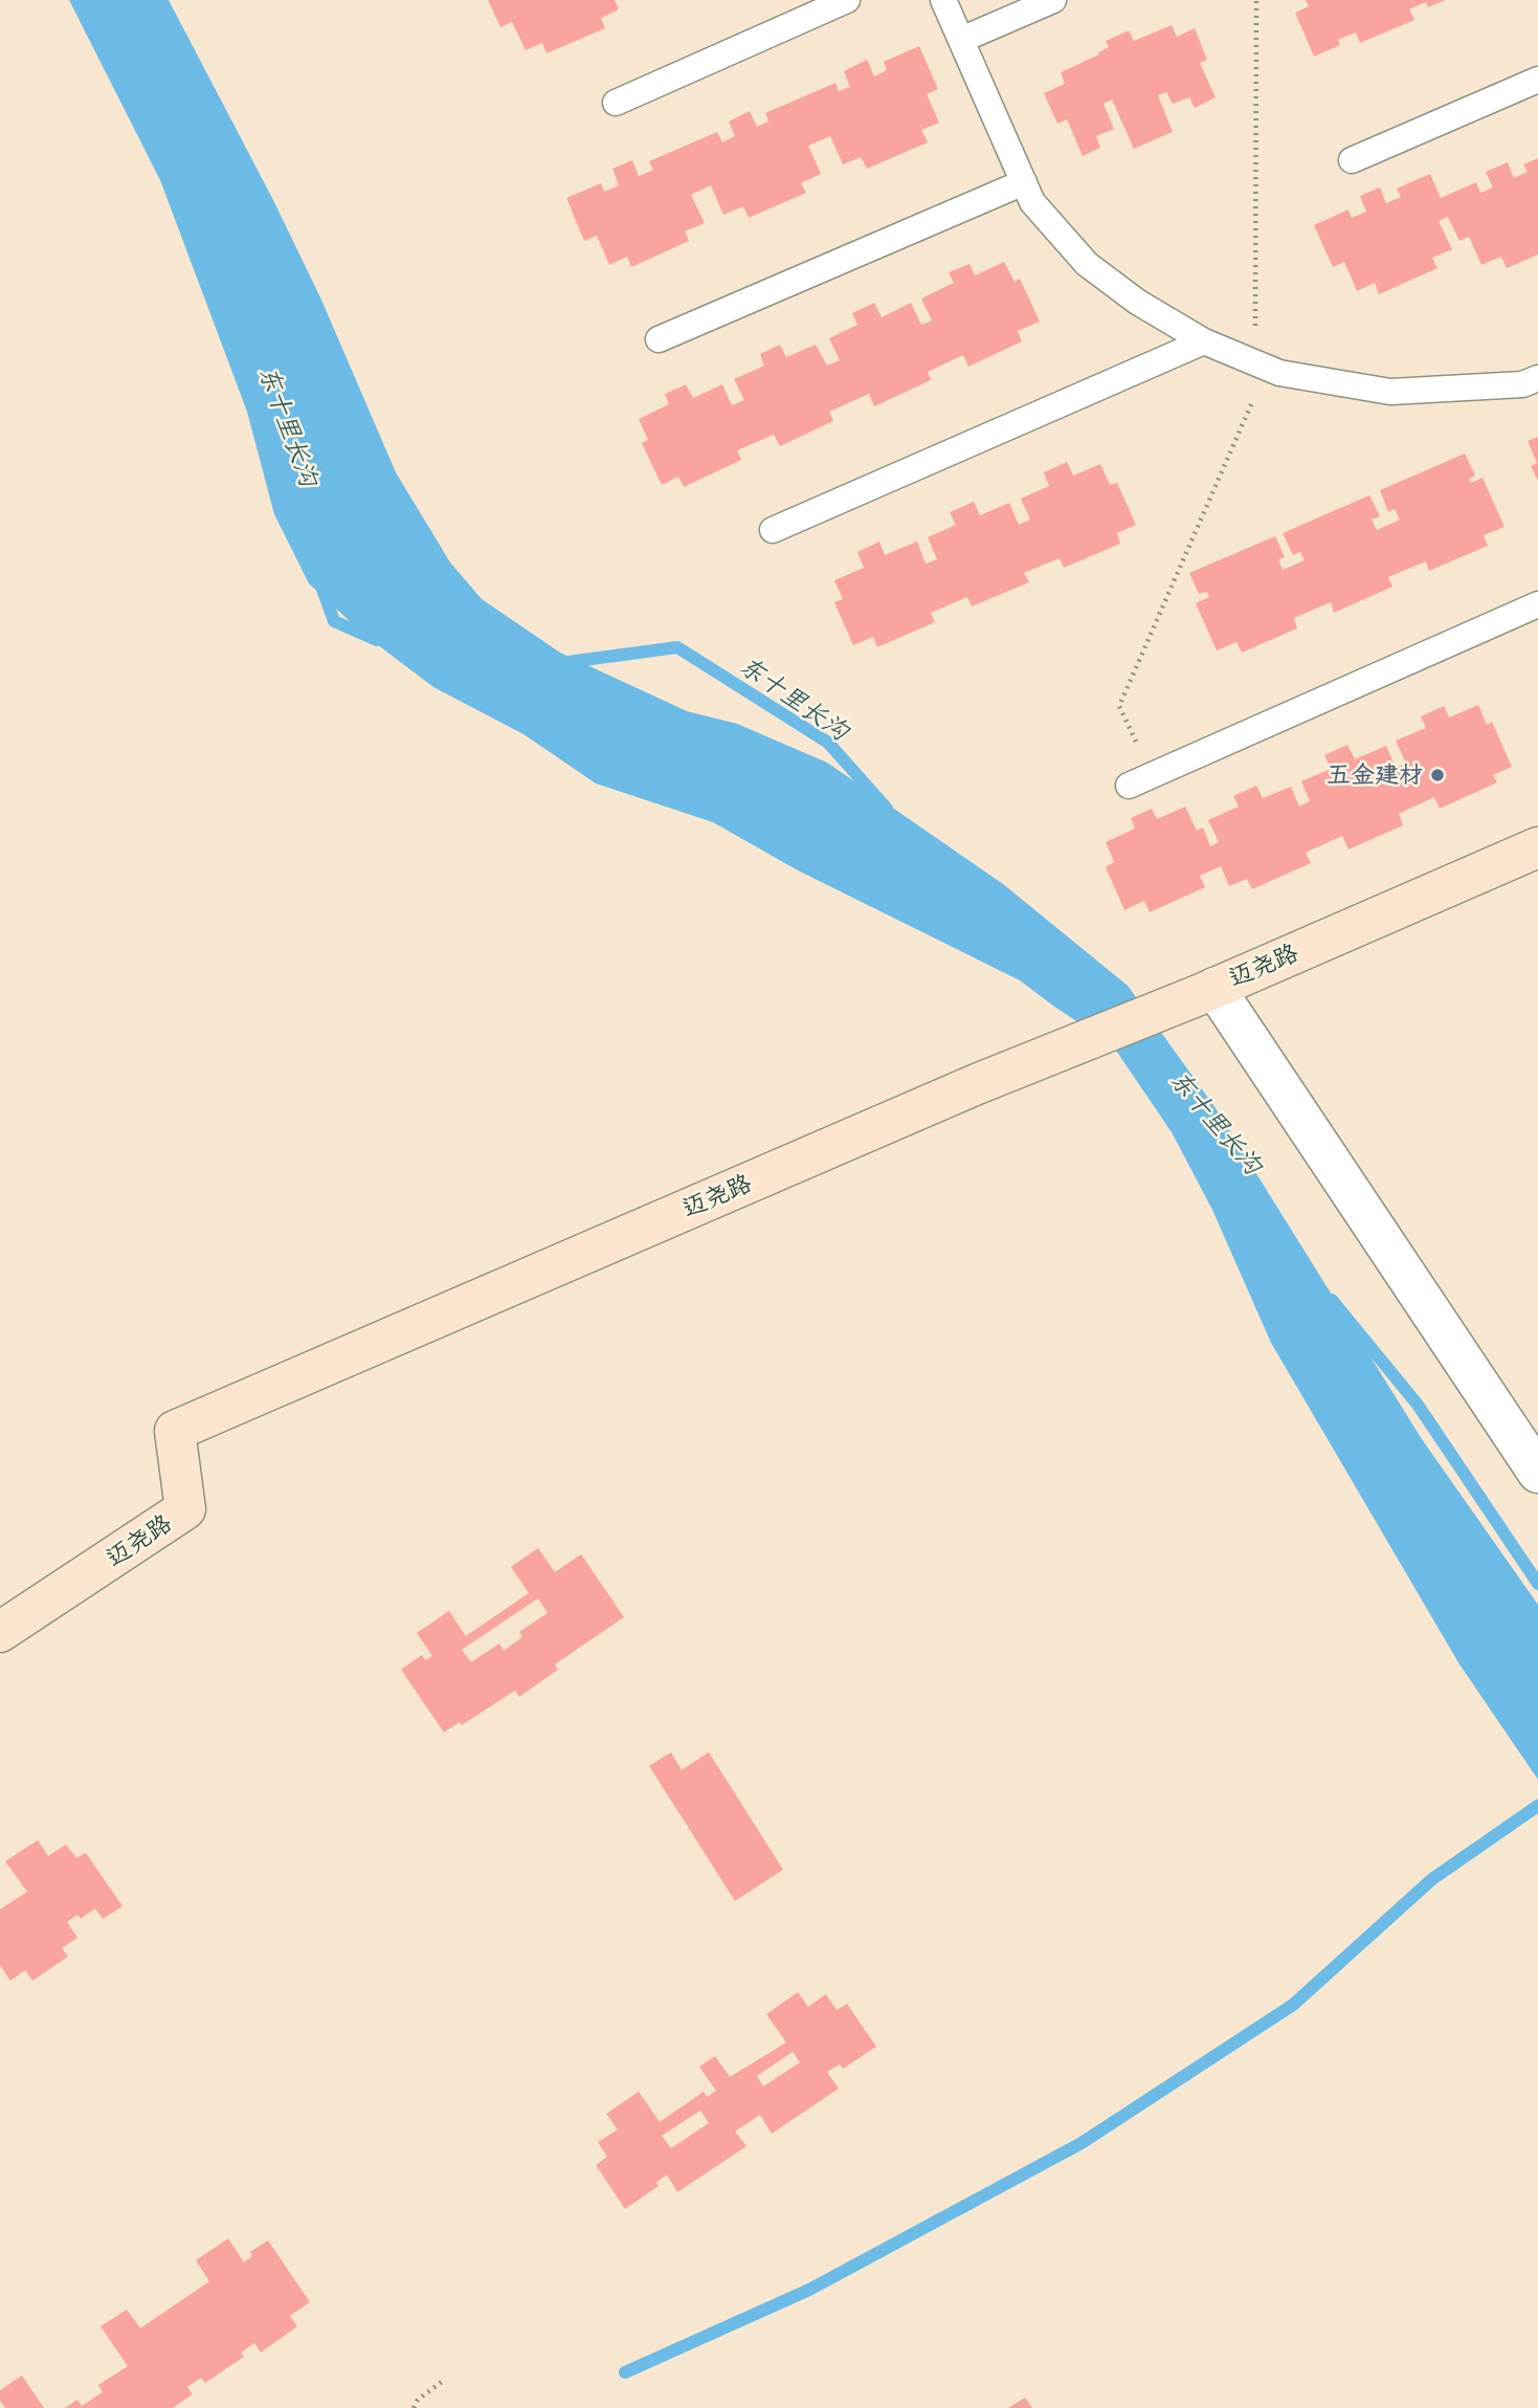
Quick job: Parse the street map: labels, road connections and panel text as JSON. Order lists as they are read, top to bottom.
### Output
{
  "streets": {
    "street": ["迈尧路"]
  },
  "water": ["东十里长沟"],
  "places": ["五金建材"]
}
